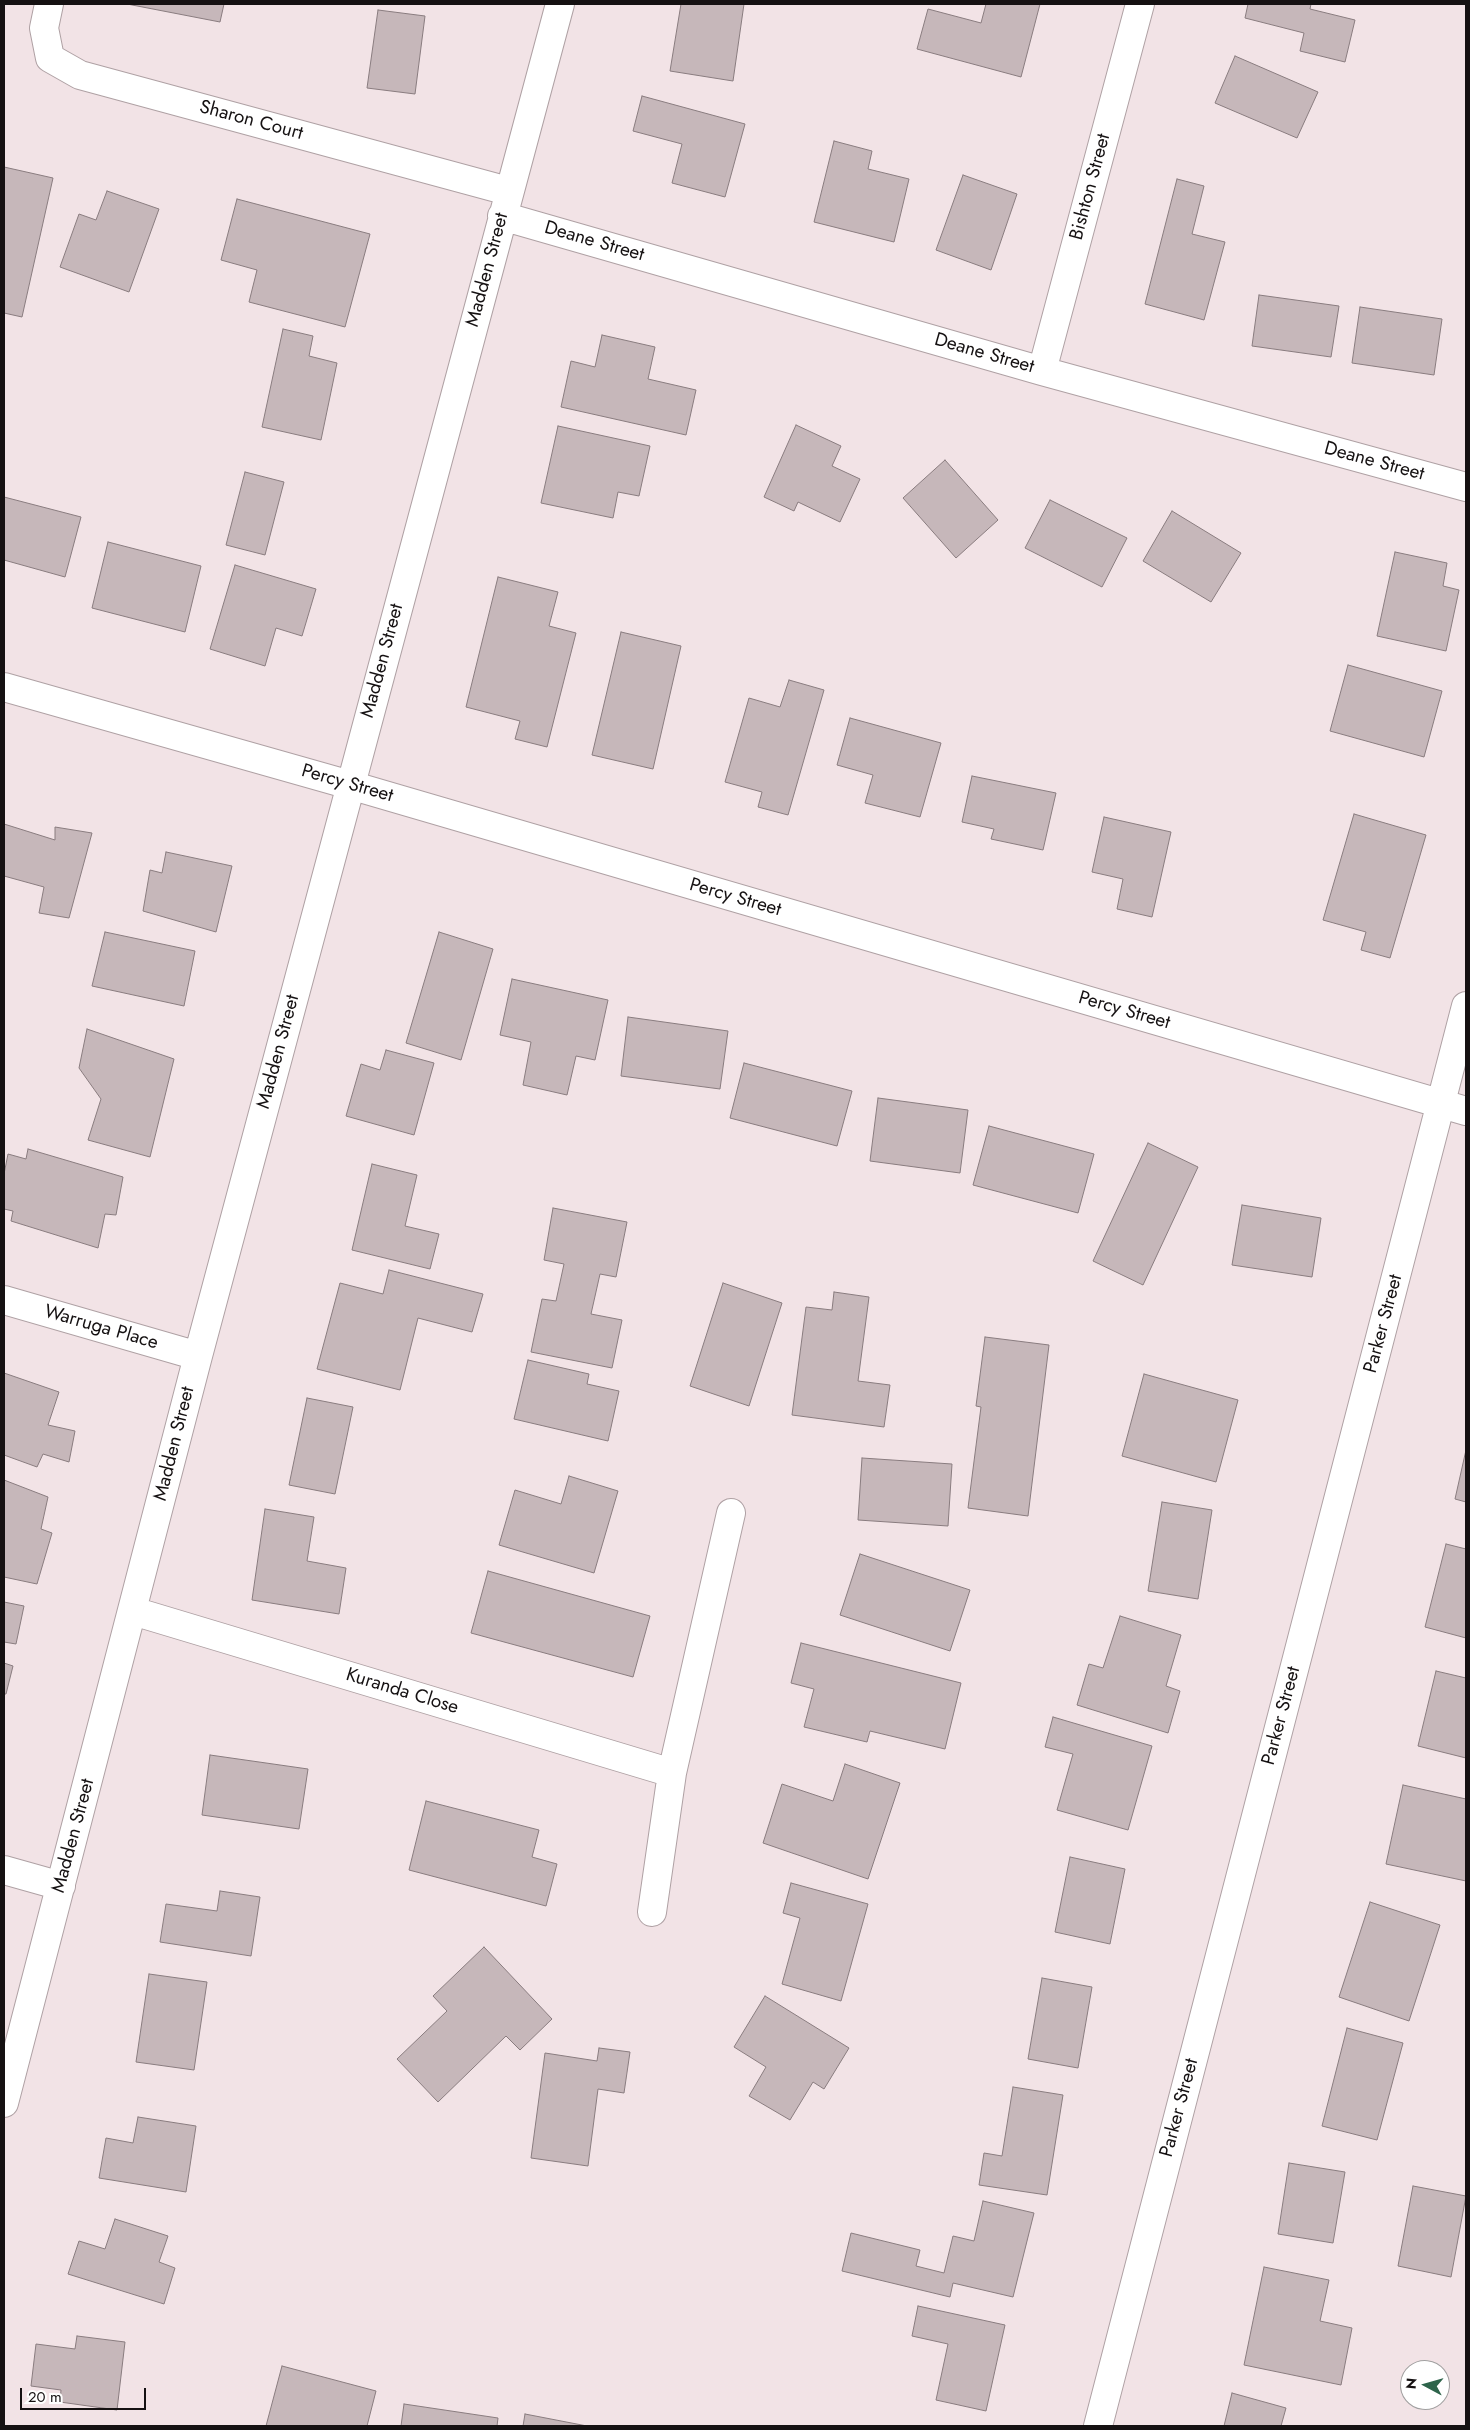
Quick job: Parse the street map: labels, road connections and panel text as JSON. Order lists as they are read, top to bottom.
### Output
{
  "streets": {
    "street": [
      "Sharon Court",
      "Bishton Street",
      "Deane Street",
      "Madden Street",
      "Percy Street",
      "Parker Street",
      "Warruga Place",
      "Kuranda Close"
    ]
  },
  "crossings": [
    ["Sharon Court", "Deane Street"],
    ["Sharon Court", "Madden Street"],
    ["Bishton Street", "Deane Street"],
    ["Deane Street", "Madden Street"],
    ["Madden Street", "Percy Street"],
    ["Madden Street", "Warruga Place"],
    ["Madden Street", "Kuranda Close"],
    ["Percy Street", "Parker Street"]
  ],
  "scale_bar": "20 m",
  "north": "left"
}
